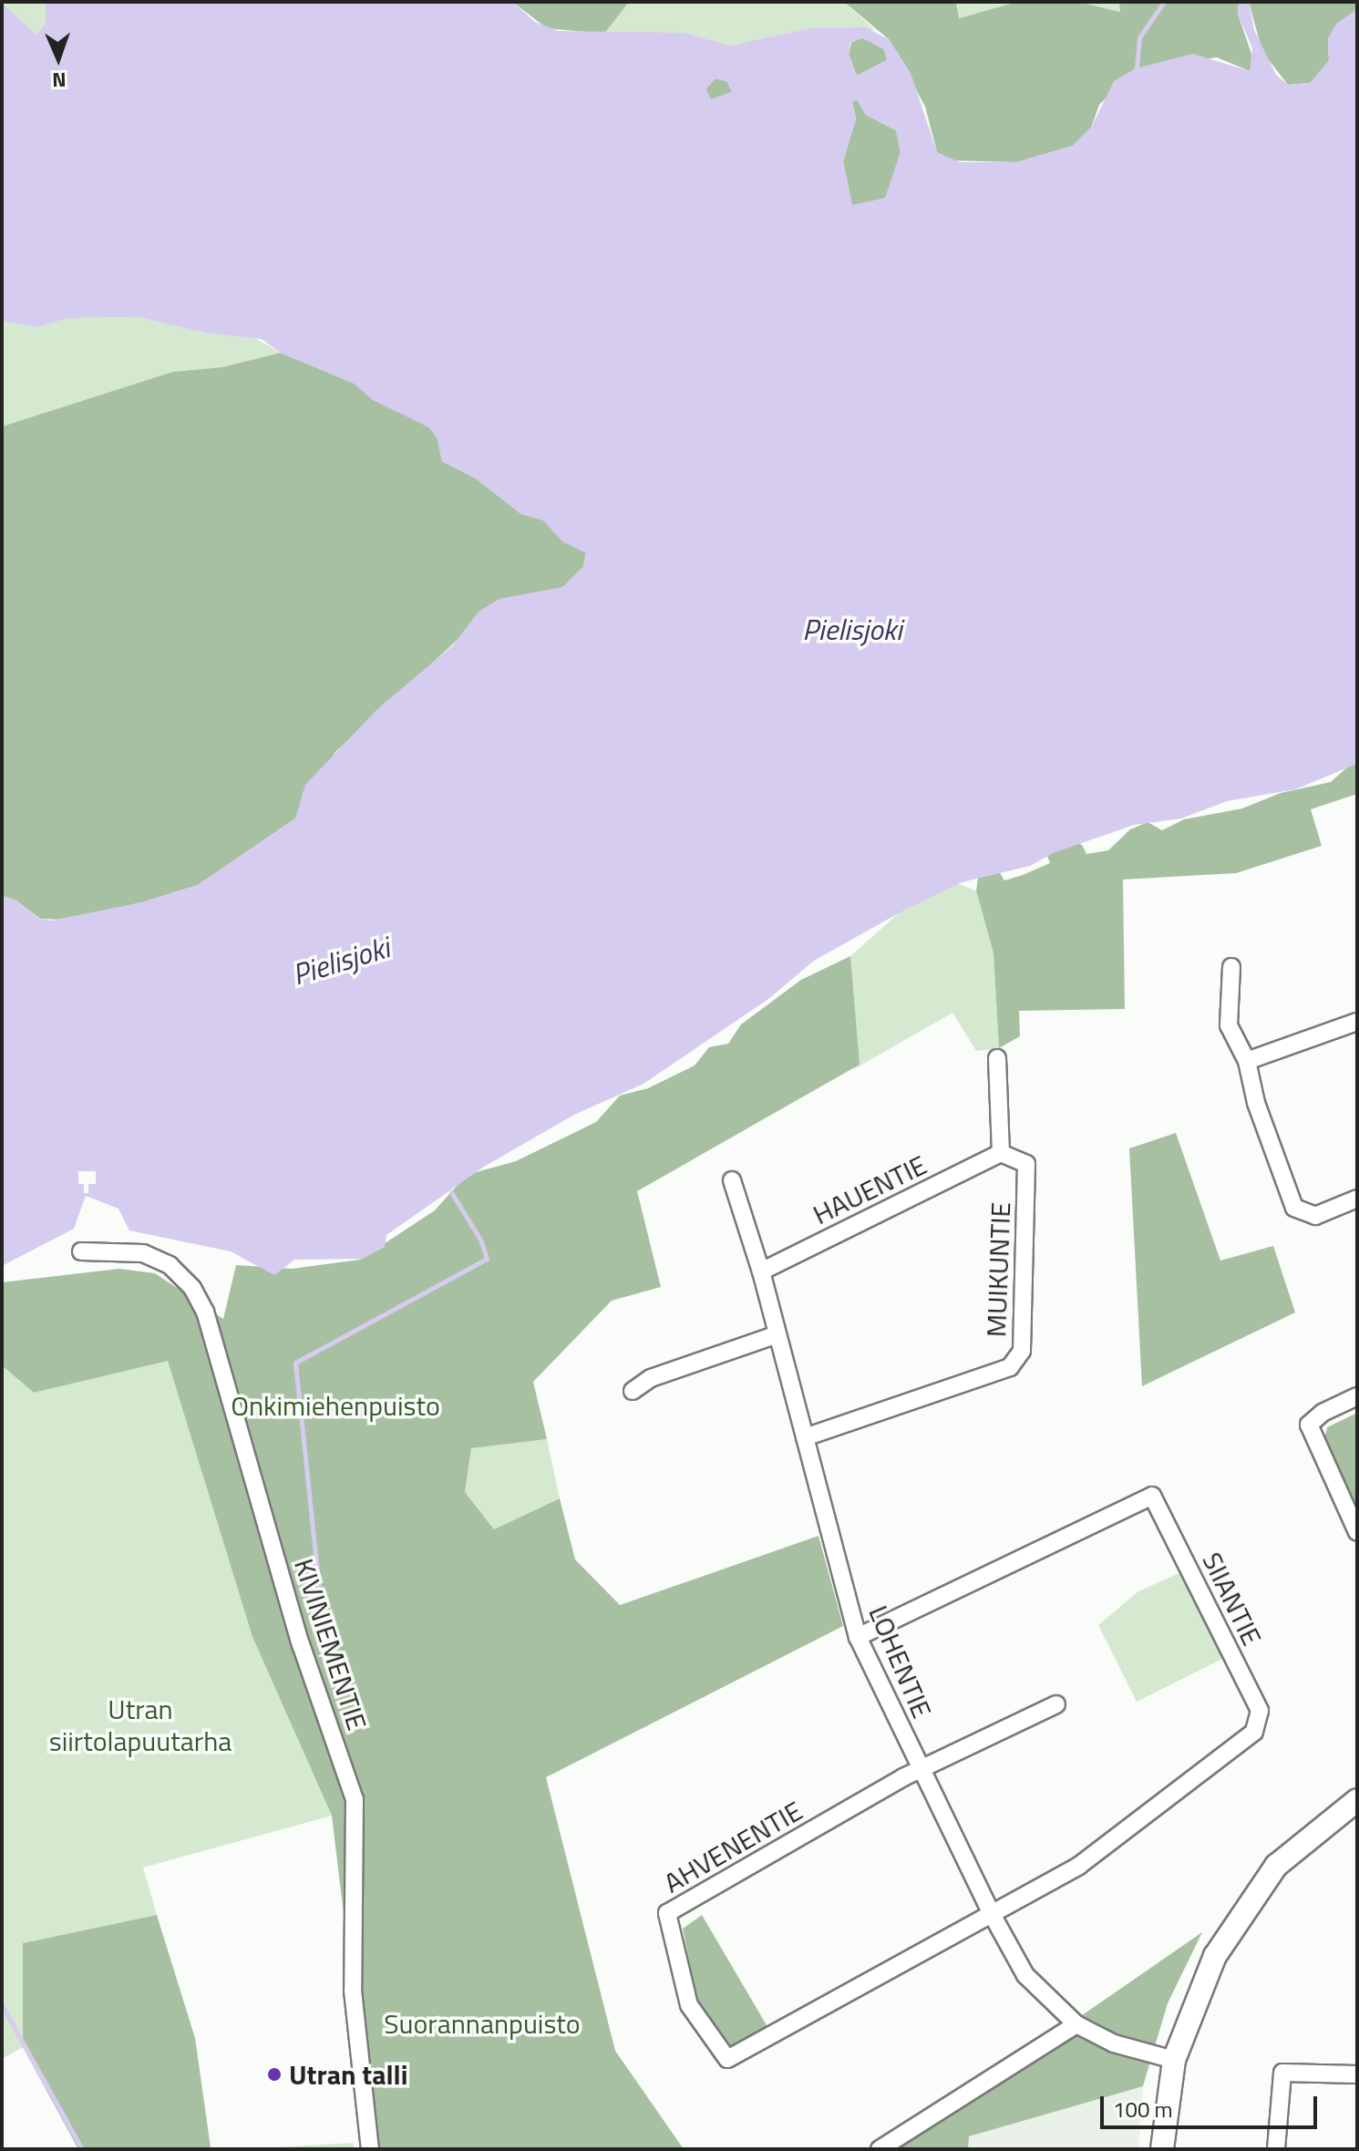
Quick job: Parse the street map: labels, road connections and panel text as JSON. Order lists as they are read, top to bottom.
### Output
{
  "streets": {
    "street": [
      "HAUENTIE",
      "MUIKUNTIE",
      "SIIANTIE",
      "KIVINIEMENTIE",
      "LOHENTIE",
      "AHVENENTIE"
    ]
  },
  "crossings": [
    ["HAUENTIE", "MUIKUNTIE"],
    ["HAUENTIE", "LOHENTIE"],
    ["MUIKUNTIE", "LOHENTIE"],
    ["SIIANTIE", "LOHENTIE"],
    ["SIIANTIE", "AHVENENTIE"],
    ["LOHENTIE", "AHVENENTIE"]
  ],
  "water": ["Pielisjoki"],
  "parks": ["Onkimiehenpuisto", "Utran siirtolapuutarha", "Suorannanpuisto"],
  "places": ["Utran talli"],
  "scale_bar": "100 m",
  "north": "bottom"
}
